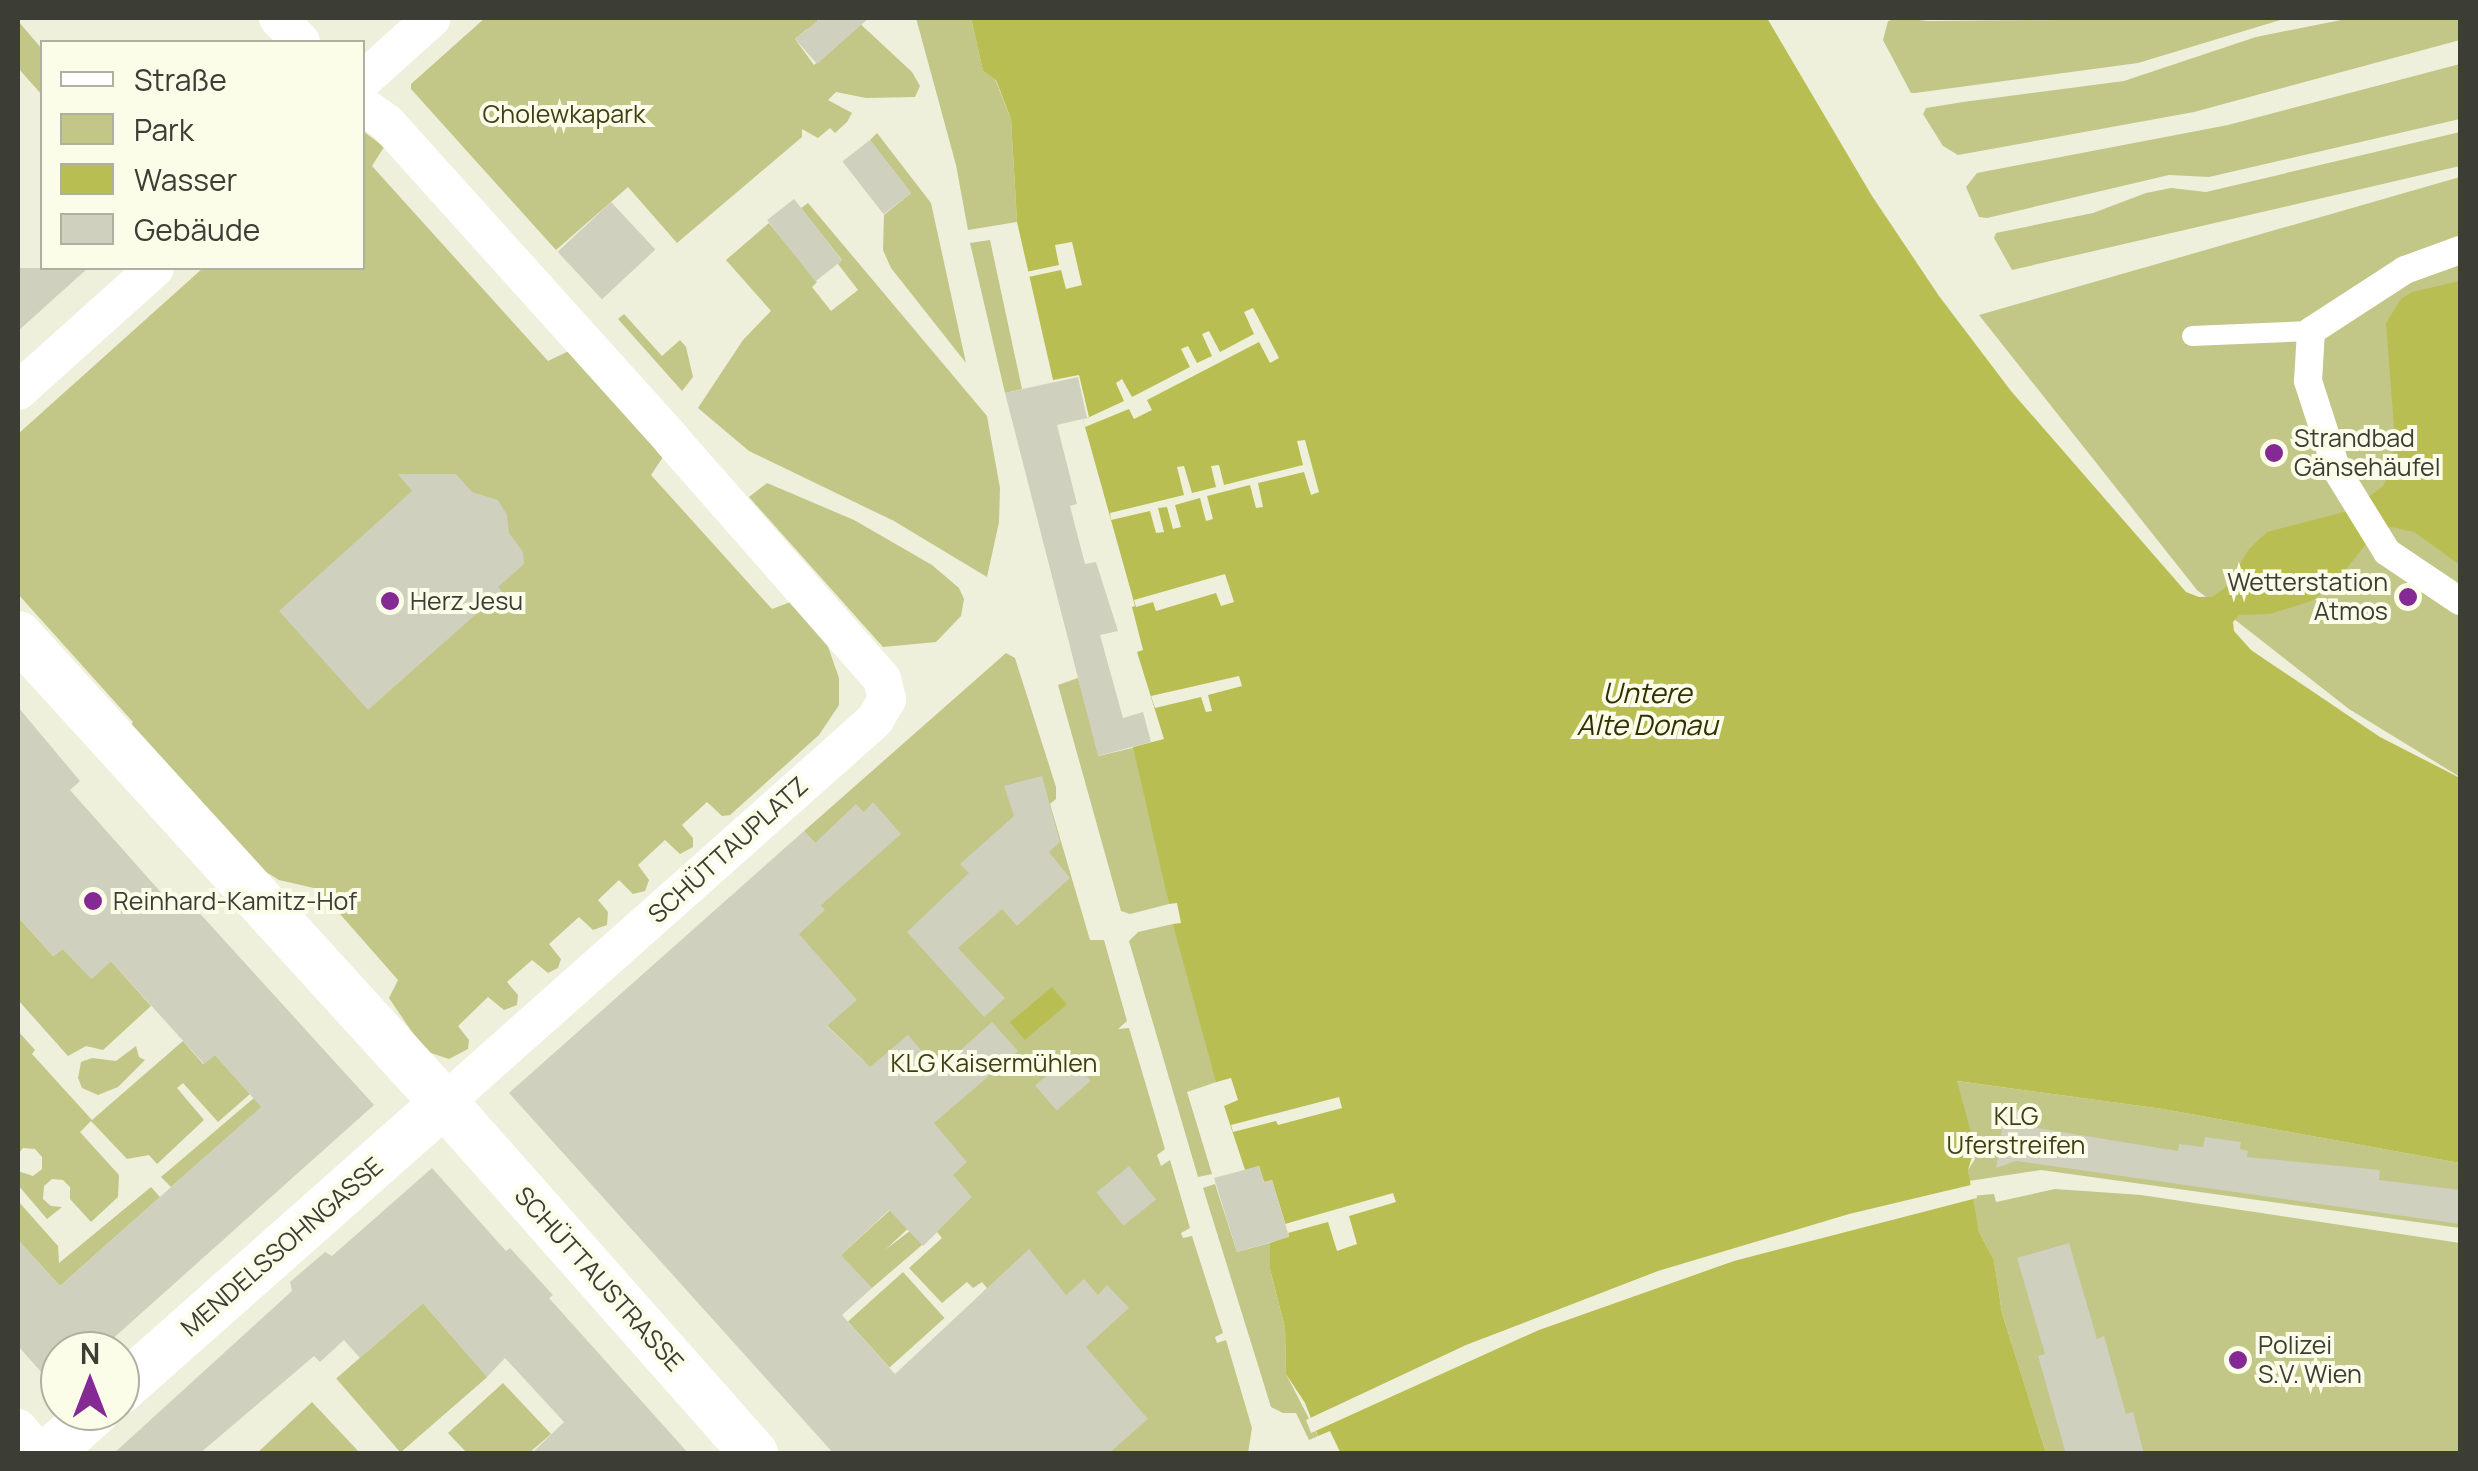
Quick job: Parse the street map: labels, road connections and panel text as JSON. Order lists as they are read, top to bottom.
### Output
{
  "streets": {
    "street": ["SCHÜTTAUPLATZ", "MENDELSSOHNGASSE", "SCHÜTTAUSTRASSE"]
  },
  "crossings": [
    ["SCHÜTTAUPLATZ", "MENDELSSOHNGASSE"],
    ["SCHÜTTAUPLATZ", "SCHÜTTAUSTRASSE"],
    ["MENDELSSOHNGASSE", "SCHÜTTAUSTRASSE"]
  ],
  "water": ["Untere Alte Donau"],
  "parks": ["Cholewkapark", "KLG Kaisermühlen", "KLG Uferstreifen"],
  "places": [
    "Strandbad Gänsehäufel",
    "Wetterstation Atmos",
    "Herz Jesu",
    "Reinhard-Kamitz-Hof",
    "Polizei S.V. Wien"
  ],
  "legend": [
    "Straße",
    "Park",
    "Wasser",
    "Gebäude"
  ],
  "north": "top"
}
